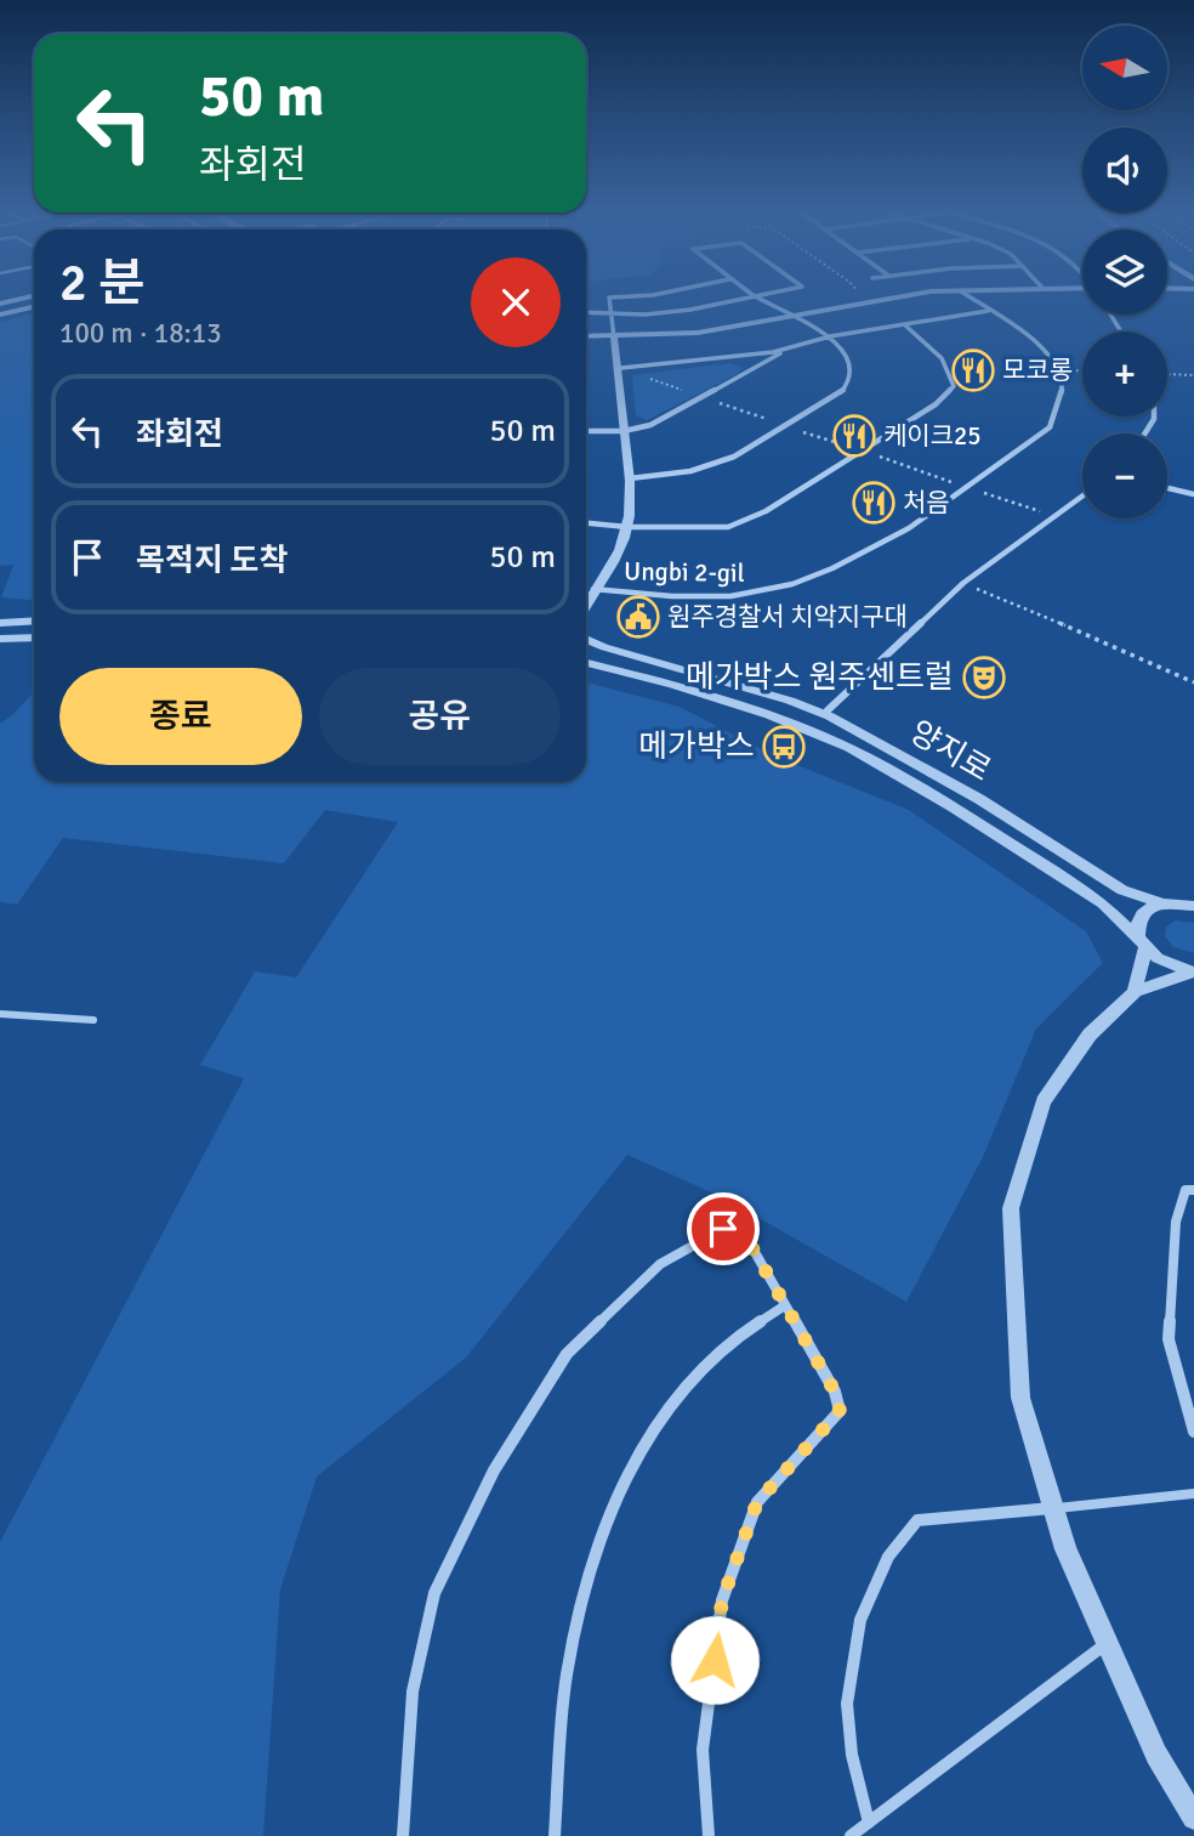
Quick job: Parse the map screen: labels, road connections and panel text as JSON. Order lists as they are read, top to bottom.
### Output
{
  "streets": {
    "street": ["Ungbi 2-gil", "양지로"]
  },
  "places": {
    "restaurant": ["모코롱", "케이크25", "처음"],
    "public building": ["원주경찰서 치악지구대"],
    "theatre": ["메가박스 원주센트럴"],
    "bus stop": ["메가박스"]
  },
  "north": "left",
  "page": {
    "map_buttons": ["+", "−"],
    "turn": ["50 m", "좌회전"],
    "heading": ["2 분", "100 m · 18:13"],
    "list": [
      {
        "name": "좌회전",
        "value": "50 m"
      },
      {
        "name": "목적지 도착",
        "value": "50 m"
      }
    ],
    "buttons": ["종료", "공유"]
  }
}
